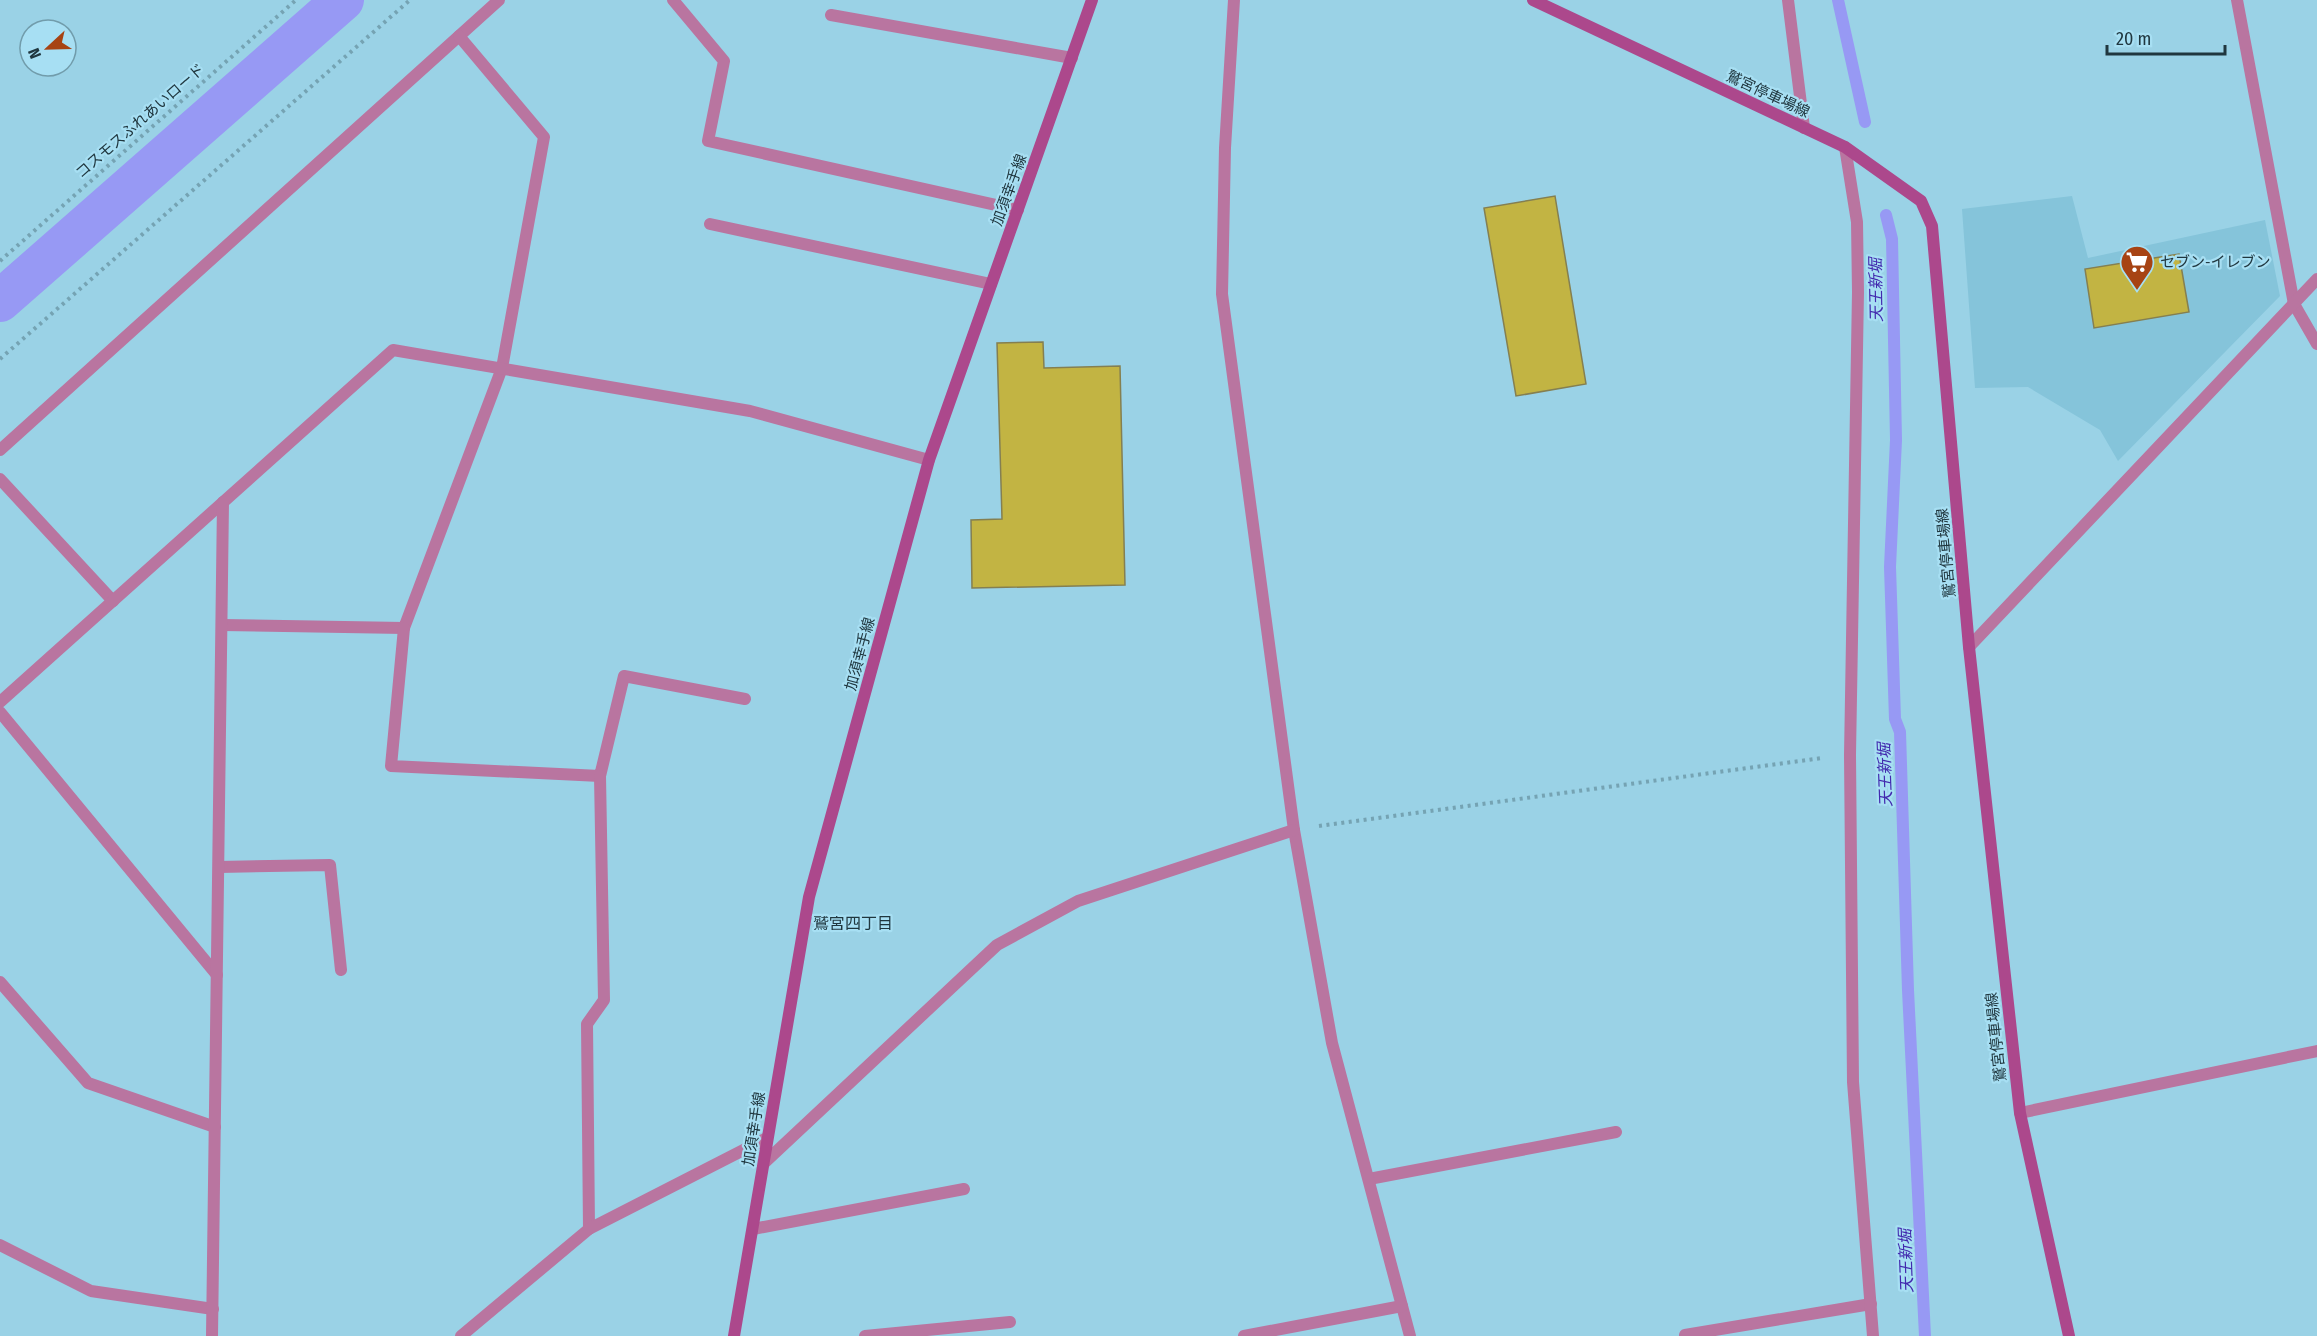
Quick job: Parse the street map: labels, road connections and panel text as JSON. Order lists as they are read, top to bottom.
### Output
{
  "streets": {
    "main road": ["鷲宮停車場線", "加須幸手線"],
    "path": ["コスモスふれあいロード"]
  },
  "districts": ["鷲宮四丁目"],
  "water": ["天王新堀"],
  "places": {
    "supermarket": ["セブン-イレブン"]
  },
  "scale_bar": "20 m",
  "north": "left"
}
